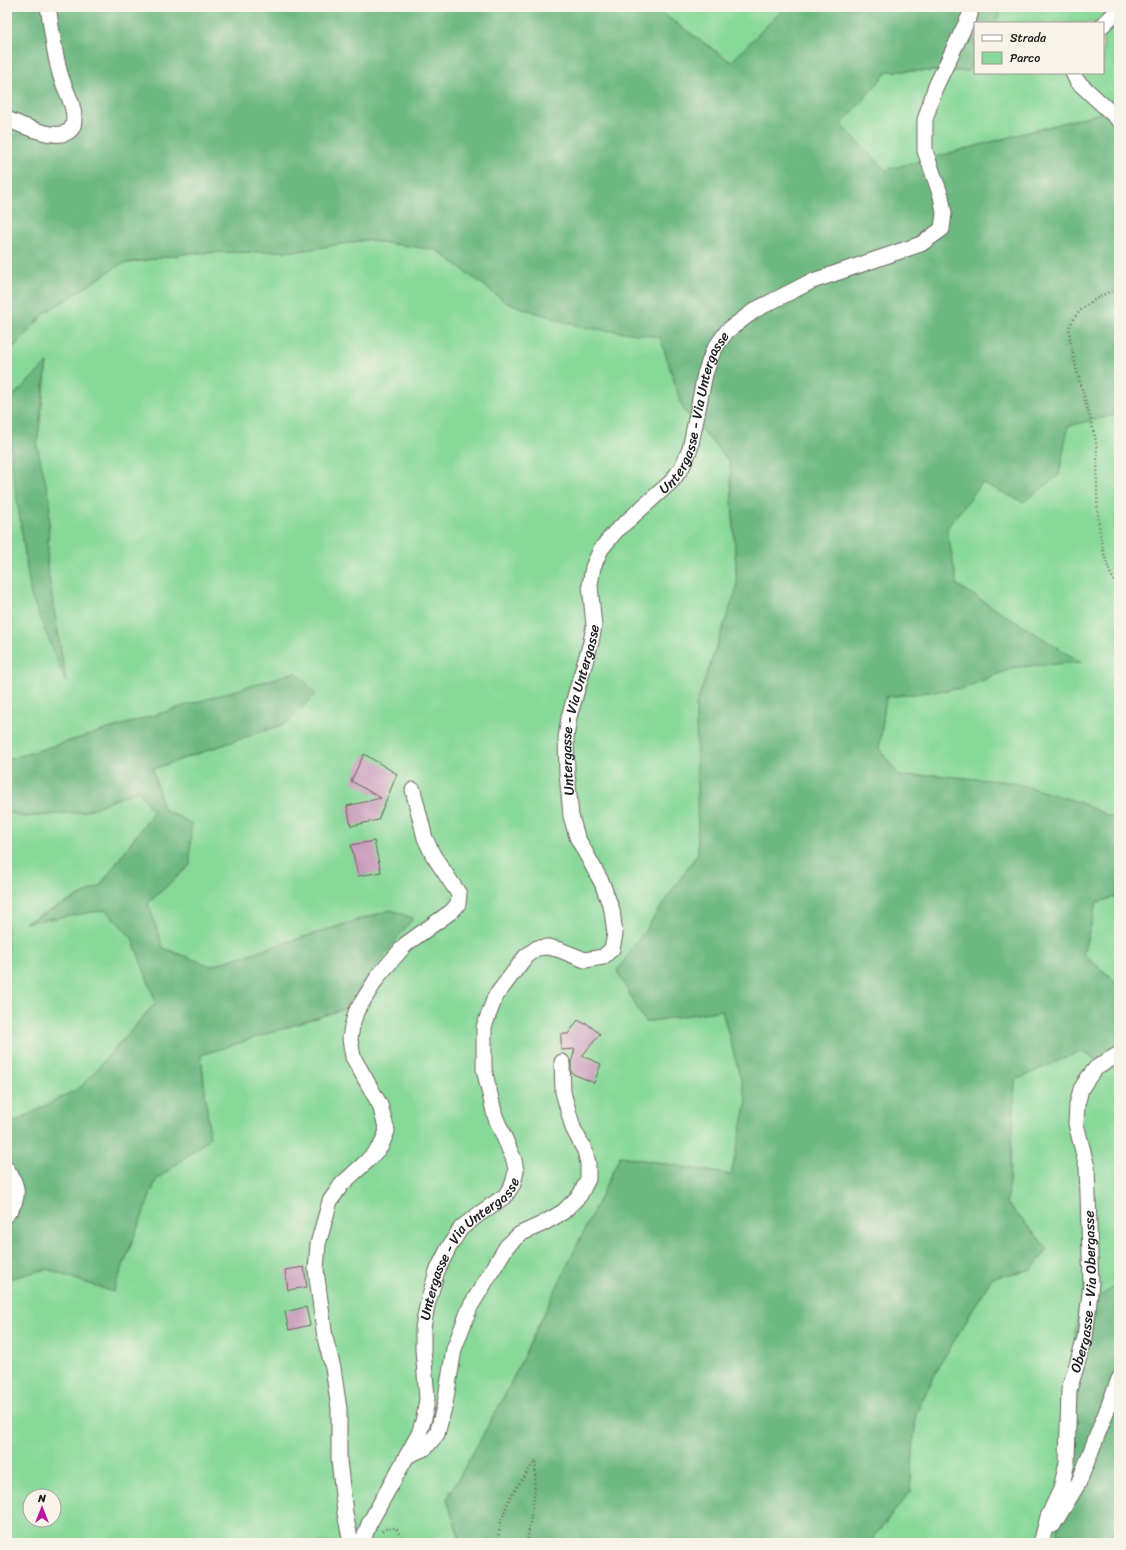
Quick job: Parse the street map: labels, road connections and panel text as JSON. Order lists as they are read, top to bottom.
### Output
{
  "streets": {
    "street": ["Untergasse - Via Untergasse", "Obergasse - Via Obergasse"]
  },
  "legend": ["Strada", "Parco"],
  "north": "top"
}
